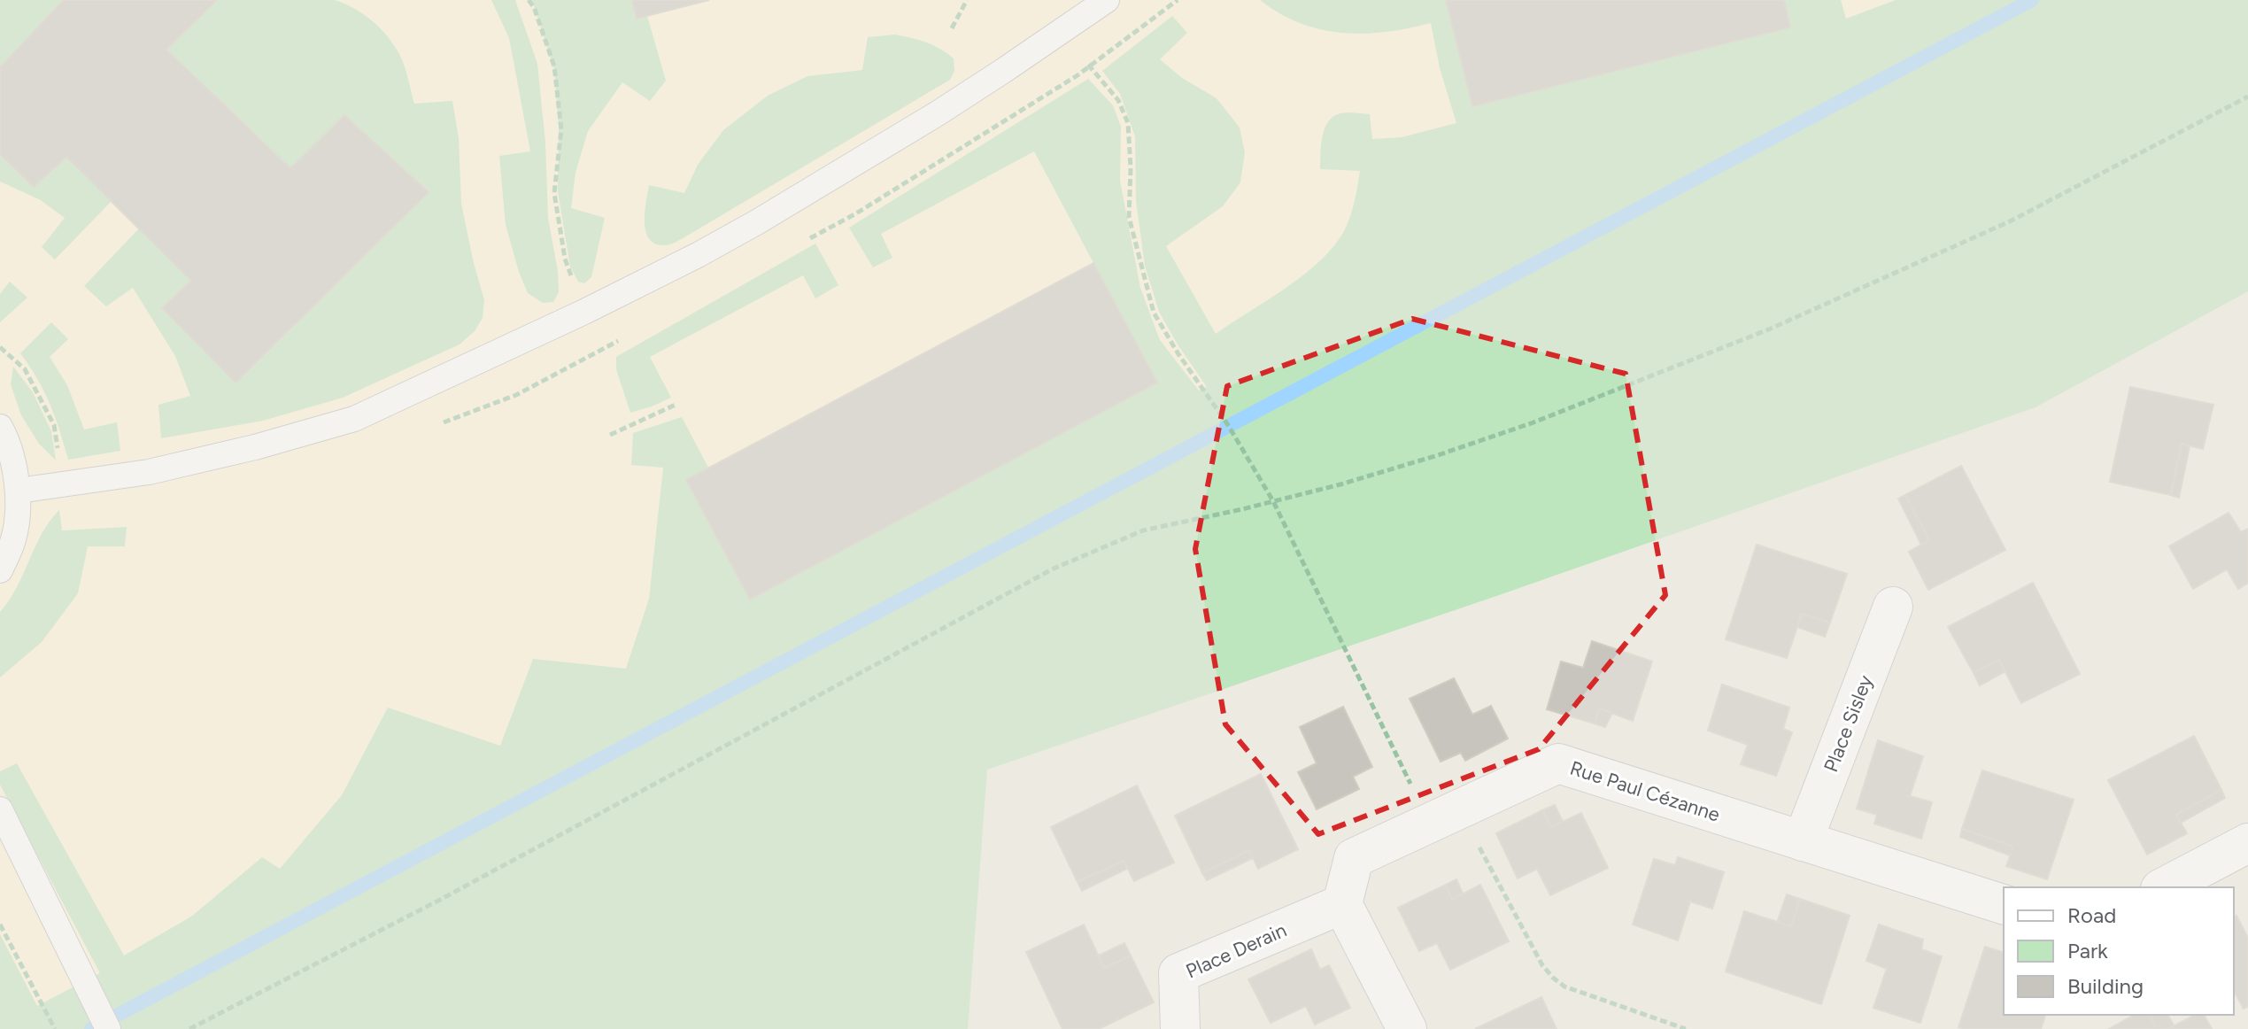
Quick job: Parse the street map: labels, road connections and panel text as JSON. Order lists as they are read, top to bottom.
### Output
{
  "streets": {
    "street": ["Place Sisley", "Rue Paul Cézanne", "Place Derain"]
  },
  "crossings": [
    ["Place Sisley", "Rue Paul Cézanne"],
    ["Rue Paul Cézanne", "Place Derain"]
  ],
  "legend": ["Road", "Park", "Building"]
}
